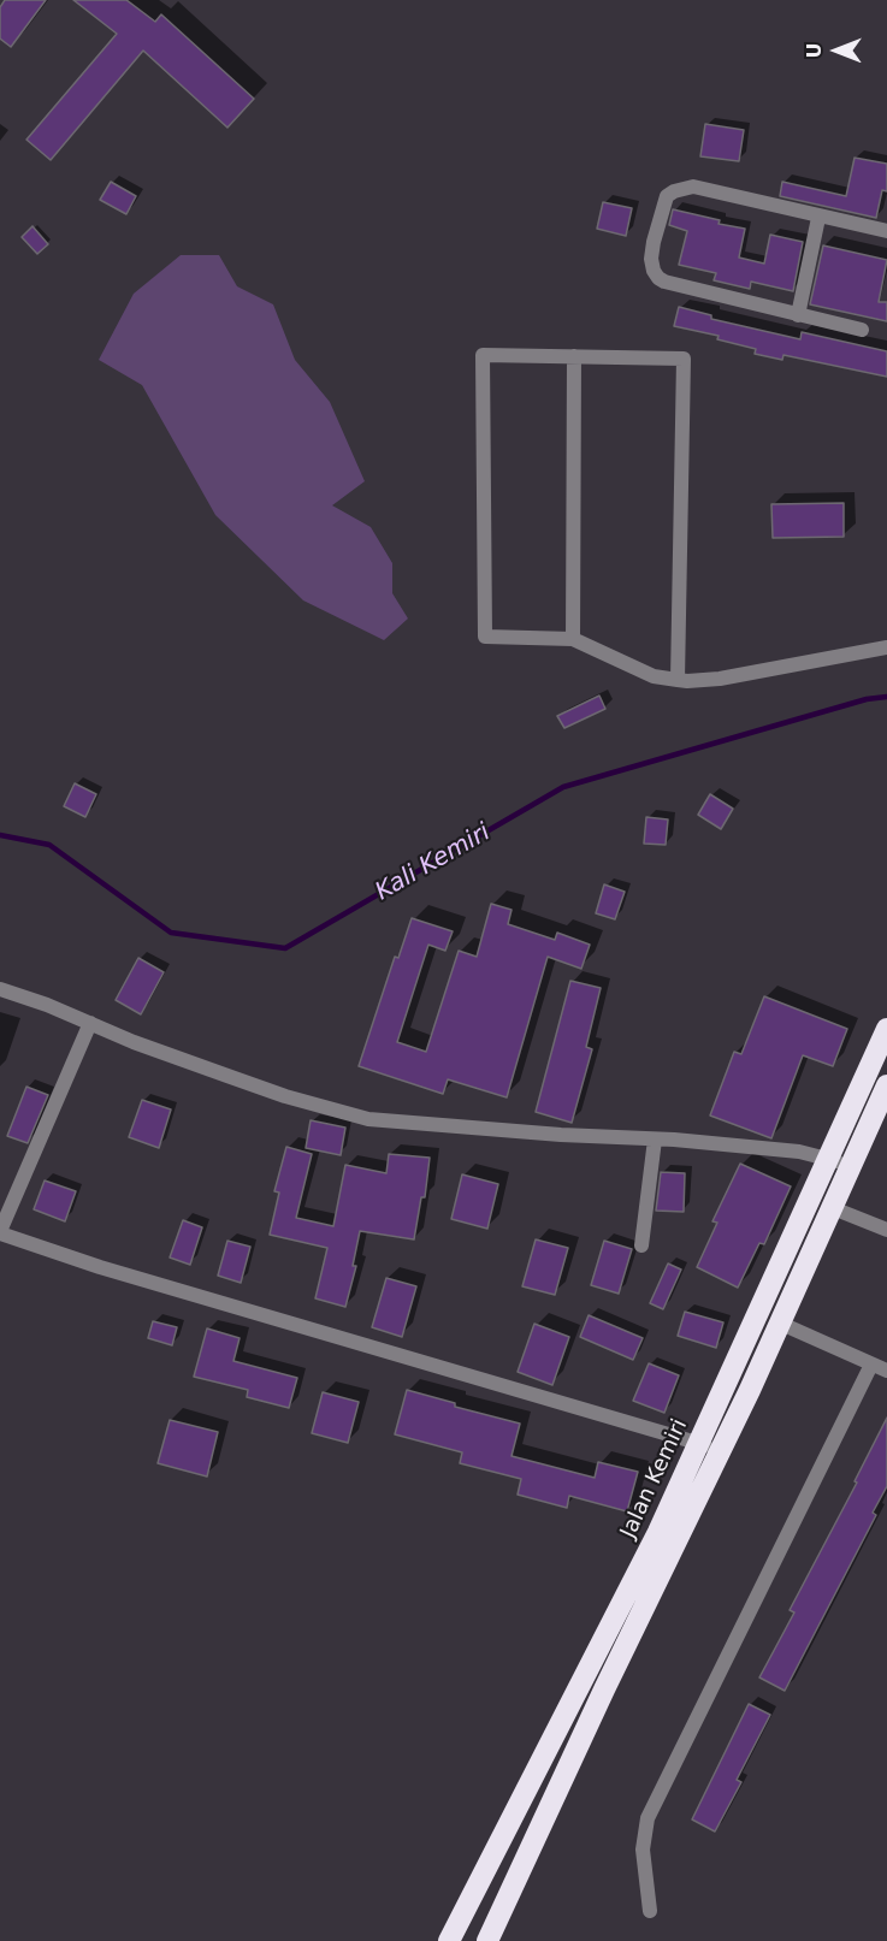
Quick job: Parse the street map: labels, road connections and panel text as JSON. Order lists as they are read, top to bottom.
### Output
{
  "streets": {
    "highway": ["Jalan Kemiri"]
  },
  "water": ["Kali Kemiri"],
  "north": "left"
}
